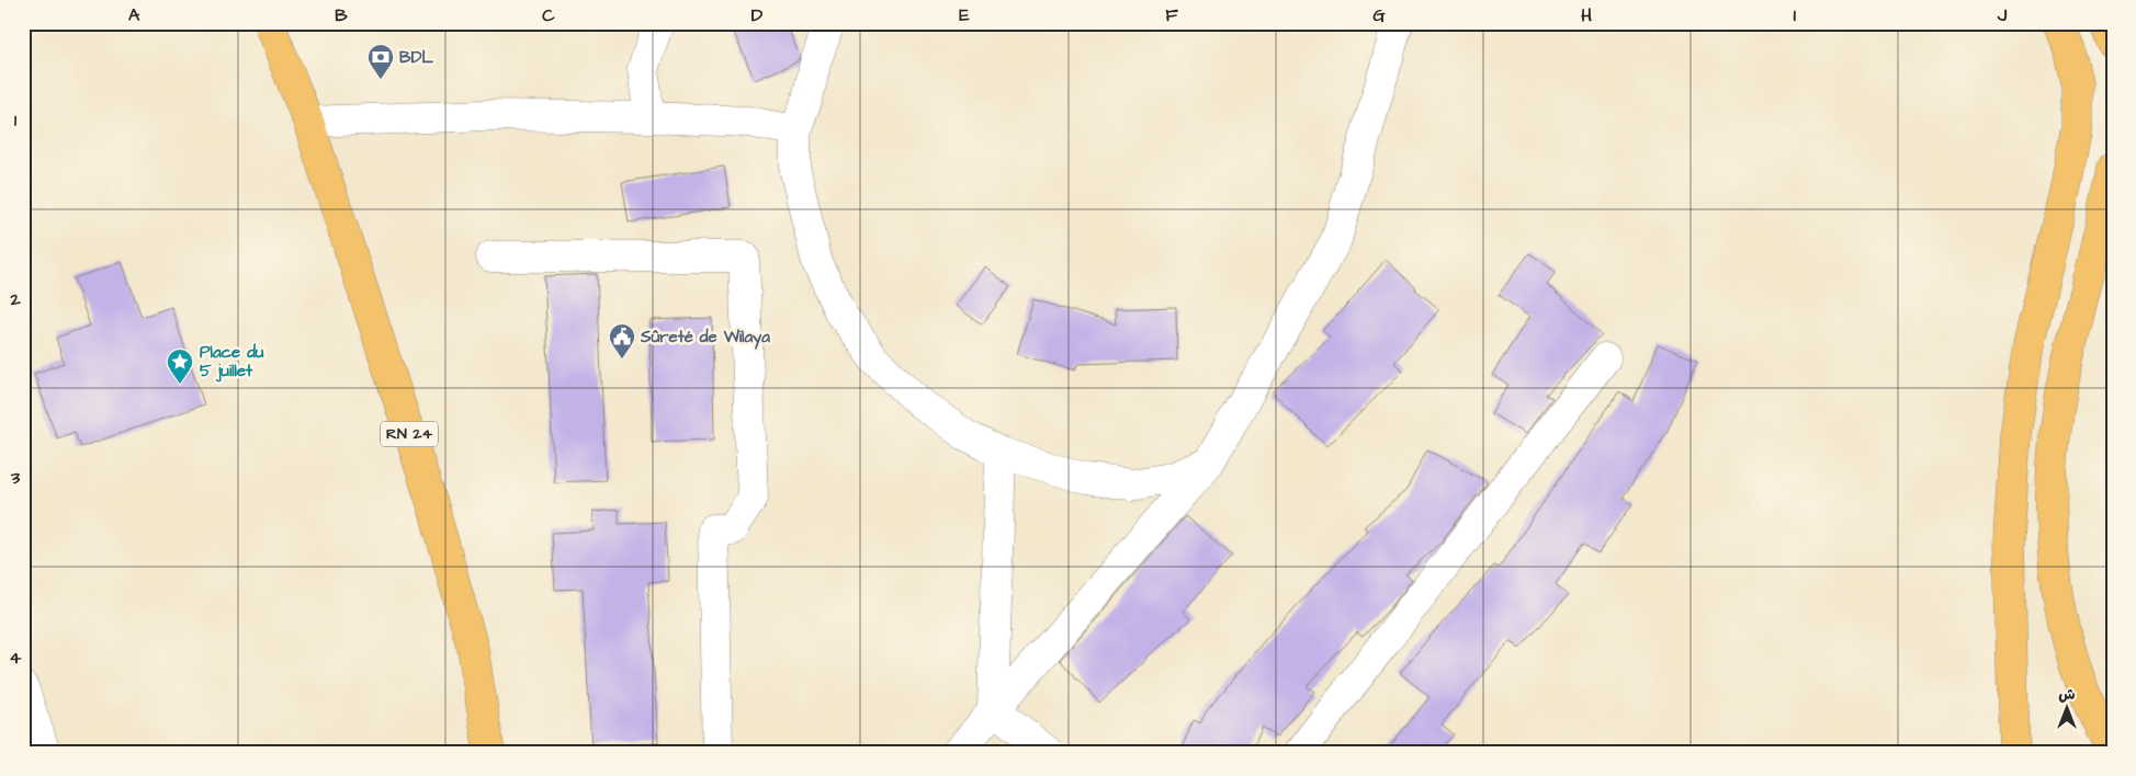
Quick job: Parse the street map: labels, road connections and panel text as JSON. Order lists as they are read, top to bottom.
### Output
{
  "streets": {
    "main road": ["RN 24"]
  },
  "places": {
    "bank": ["BDL"],
    "public building": ["Sûreté de Wilaya"],
    "place": ["Place du 5 juillet"]
  },
  "north": "top",
  "grid": {
    "columns": [
      "A",
      "B",
      "C",
      "D",
      "E",
      "F",
      "G",
      "H",
      "I",
      "J"
    ],
    "rows": [
      "1",
      "2",
      "3",
      "4"
    ]
  }
}
